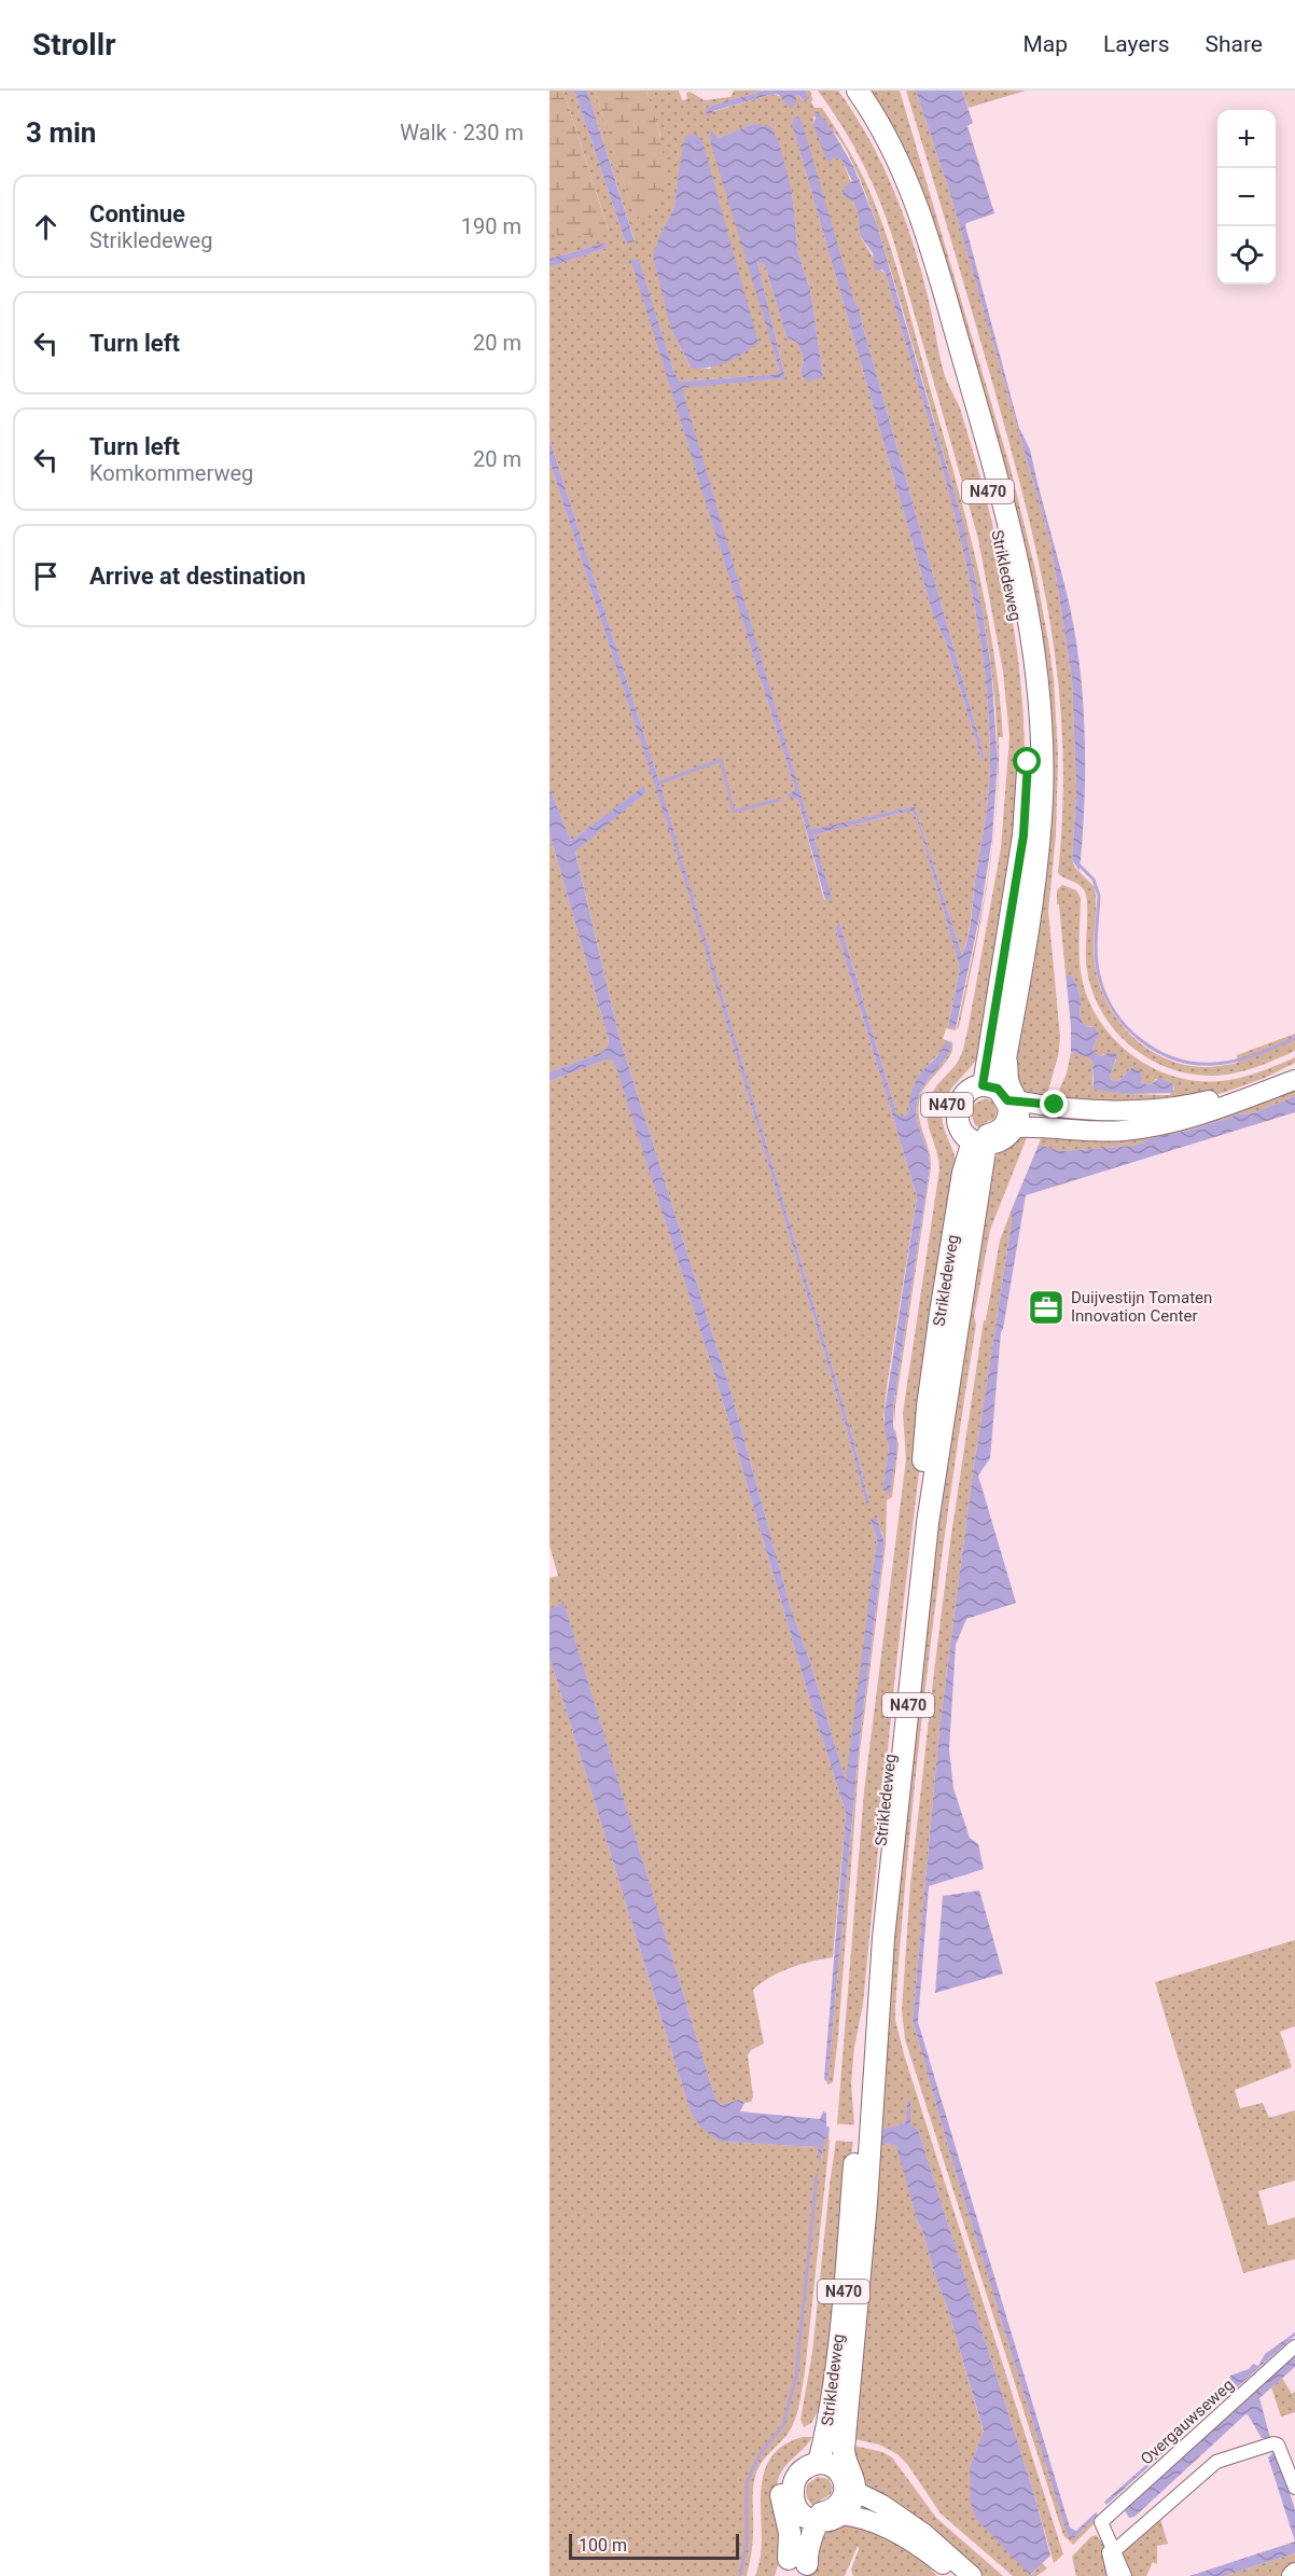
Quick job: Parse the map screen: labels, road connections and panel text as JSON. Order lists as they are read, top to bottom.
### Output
{
  "streets": {
    "main road": ["N470", "Strikledeweg"],
    "street": ["Overgauwseweg"]
  },
  "crossings": [
    ["N470", "Strikledeweg"]
  ],
  "places": {
    "office": ["Duijvestijn Tomaten Innovation Center"]
  },
  "scale_bar": "100 m",
  "page": {
    "header": "Strollr",
    "nav": ["Map", "Layers", "Share"],
    "heading": ["3 min", "Walk · 230 m"],
    "map_buttons": ["+", "−"],
    "list": [
      ["Continue", "Strikledeweg", "190 m"],
      ["Turn left", "20 m"],
      ["Turn left", "Komkommerweg", "20 m"],
      "Arrive at destination"
    ],
    "scale": "100 m"
  }
}
